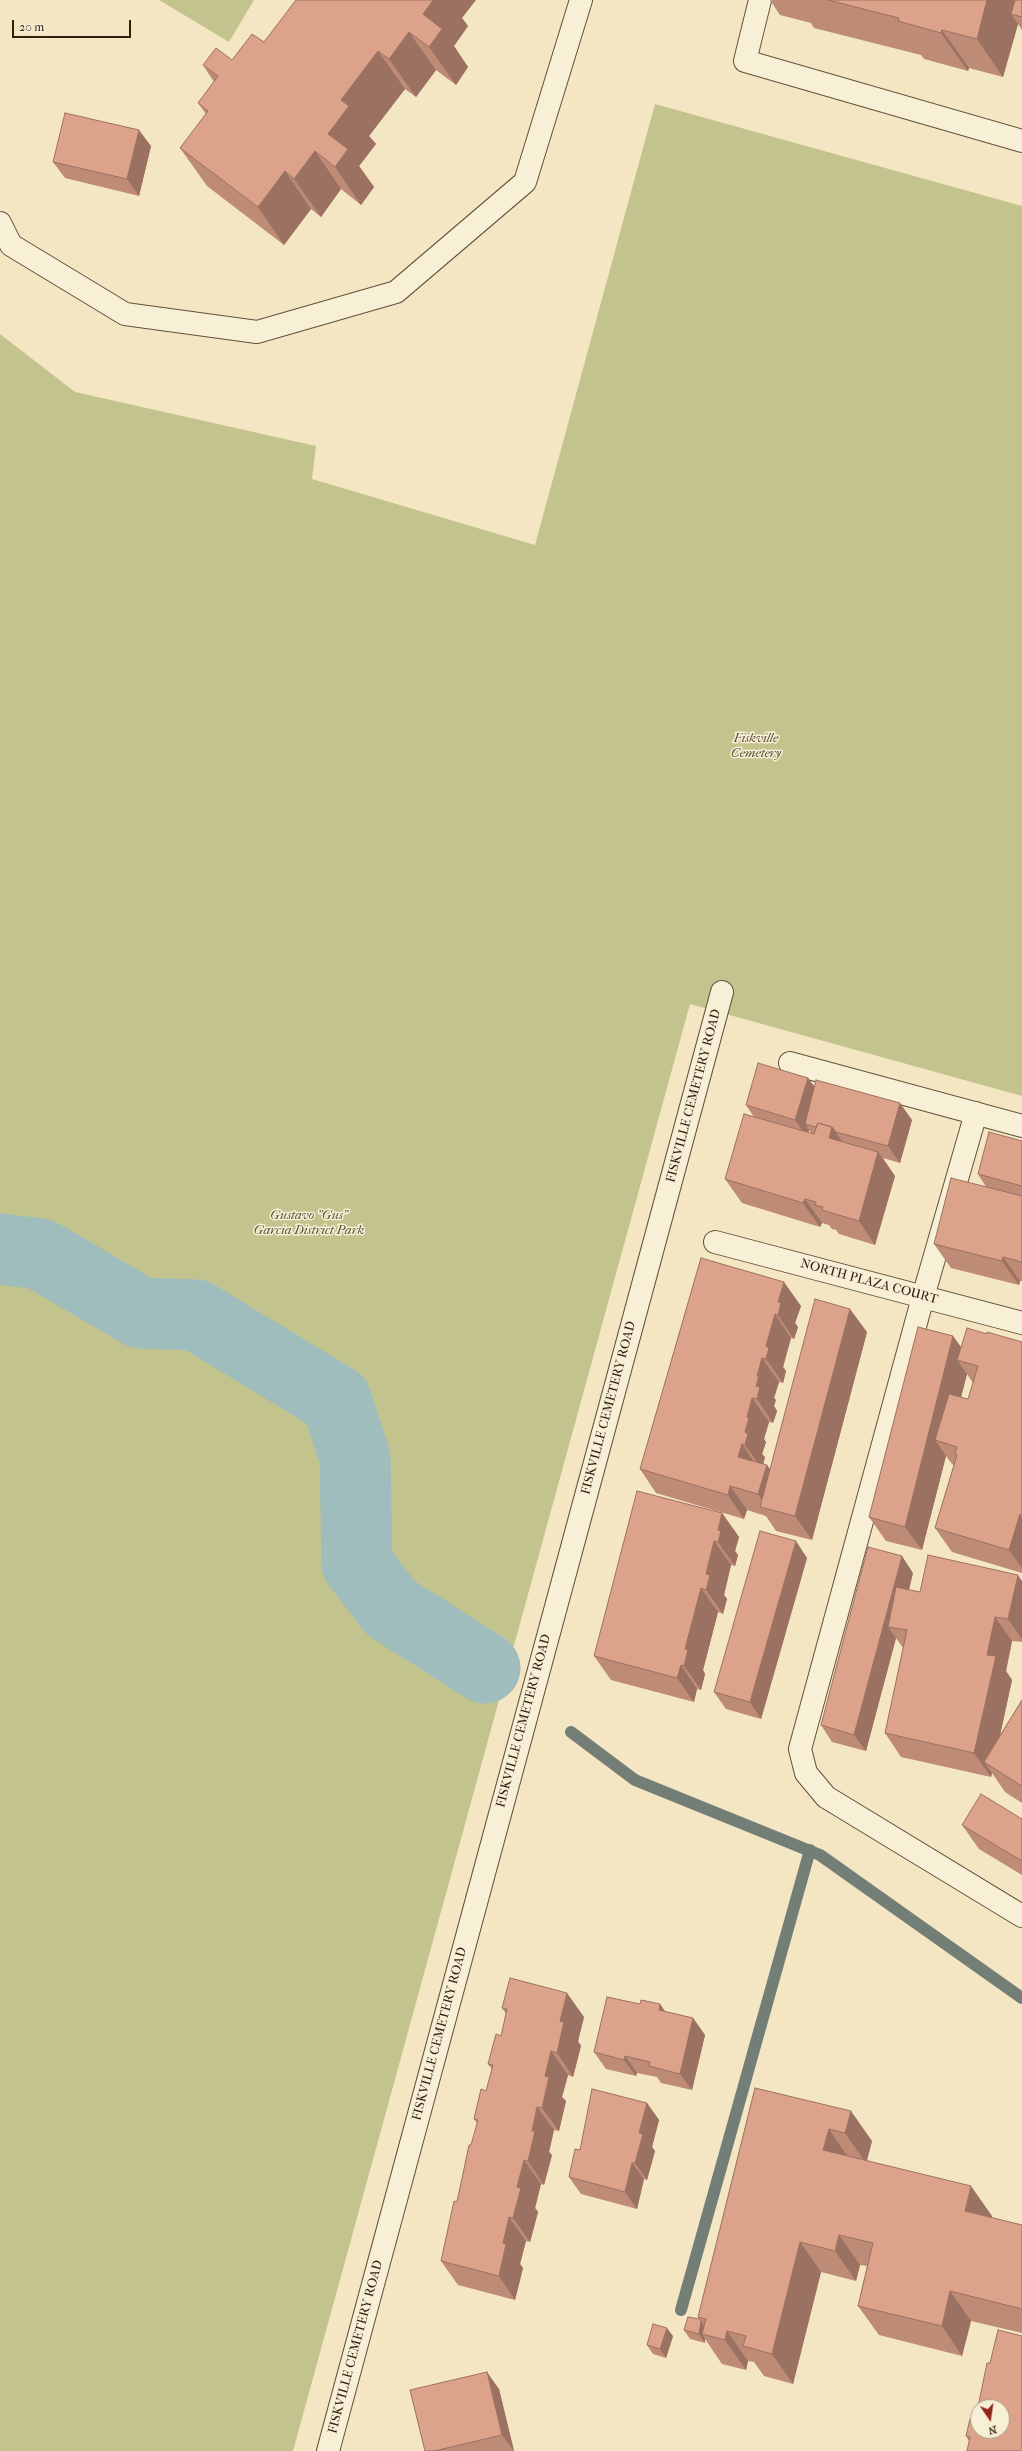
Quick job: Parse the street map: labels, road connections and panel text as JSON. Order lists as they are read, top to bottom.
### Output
{
  "streets": {
    "street": ["FISKVILLE CEMETERY ROAD", "NORTH PLAZA COURT"]
  },
  "parks": ["Fiskville Cemetery", "Gustavo \"Gus\" Garcia District Park"],
  "scale_bar": "20 m",
  "north": "bottom"
}
